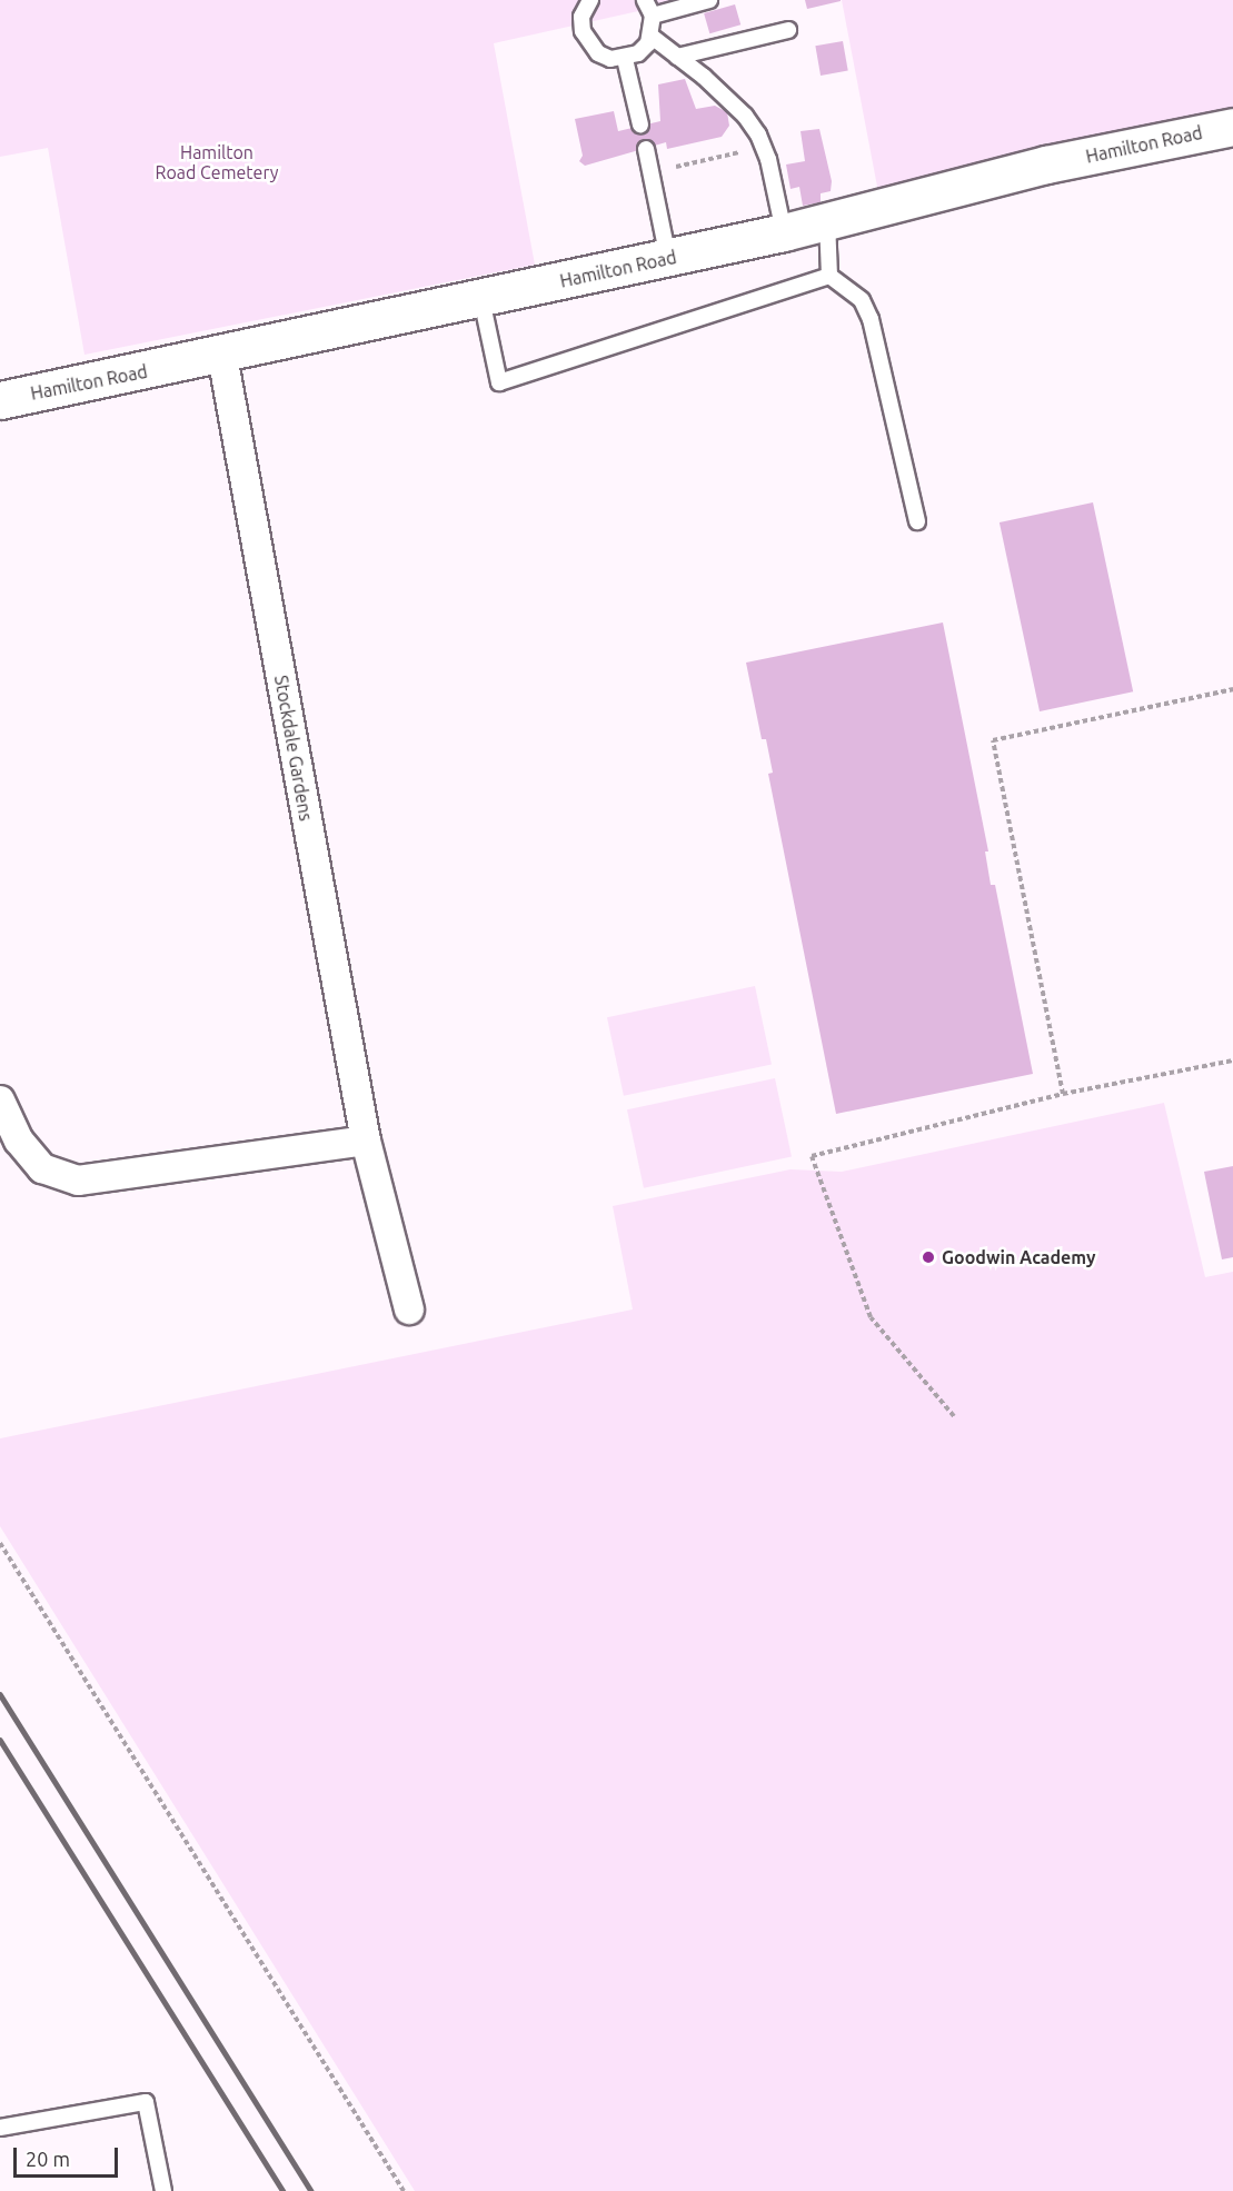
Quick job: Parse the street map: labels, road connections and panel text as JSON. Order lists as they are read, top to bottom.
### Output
{
  "streets": {
    "main road": ["Hamilton Road"],
    "street": ["Stockdale Gardens"]
  },
  "crossings": [
    ["Hamilton Road", "Stockdale Gardens"]
  ],
  "parks": ["Hamilton Road Cemetery"],
  "places": ["Goodwin Academy"],
  "scale_bar": "20 m"
}
